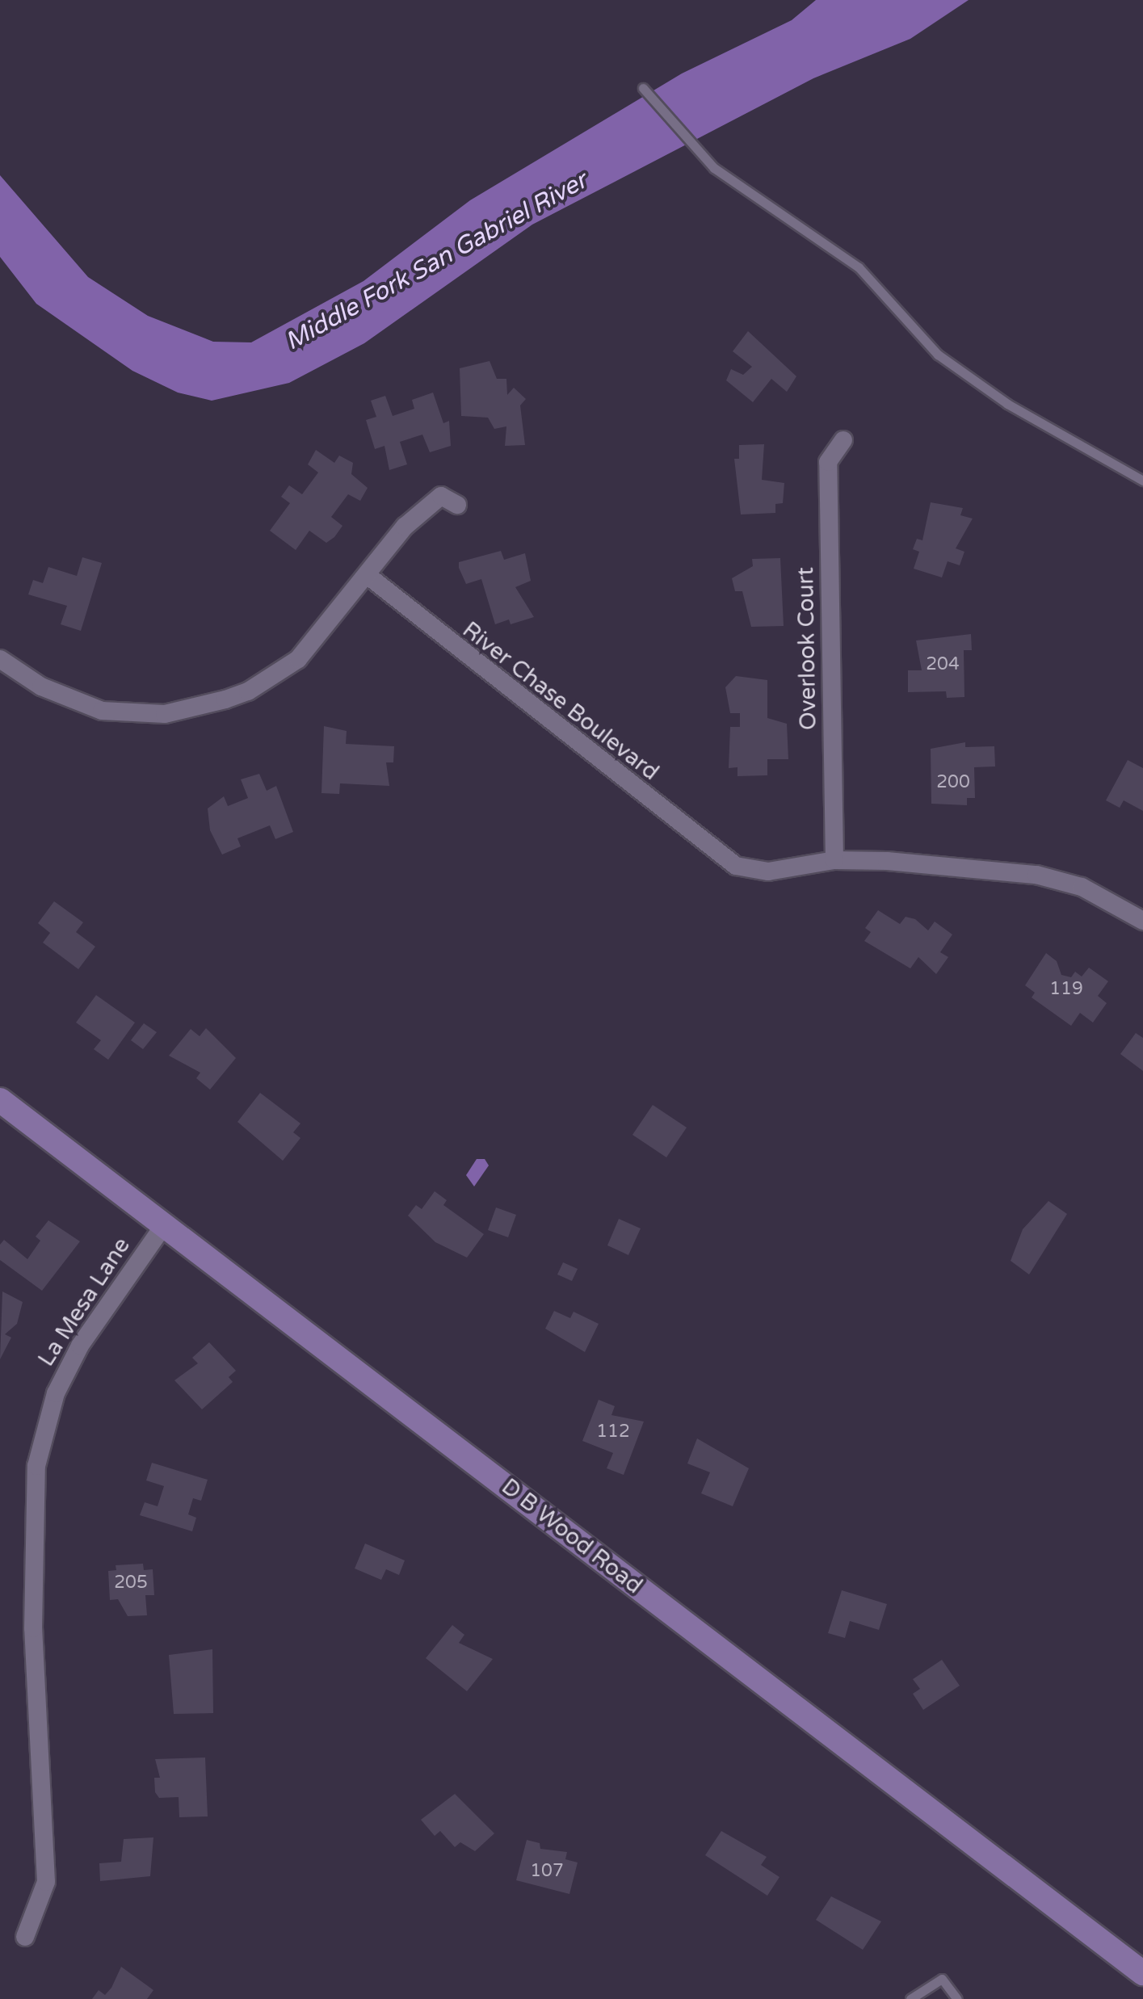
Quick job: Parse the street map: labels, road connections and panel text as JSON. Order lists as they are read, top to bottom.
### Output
{
  "streets": {
    "main road": ["D B Wood Road"],
    "street": ["Overlook Court", "River Chase Boulevard", "La Mesa Lane"]
  },
  "crossings": [
    ["Overlook Court", "River Chase Boulevard"],
    ["La Mesa Lane", "D B Wood Road"]
  ],
  "water": ["Middle Fork San Gabriel River"],
  "house_numbers": [
    "204",
    "200",
    "119",
    "112",
    "205",
    "107"
  ]
}
